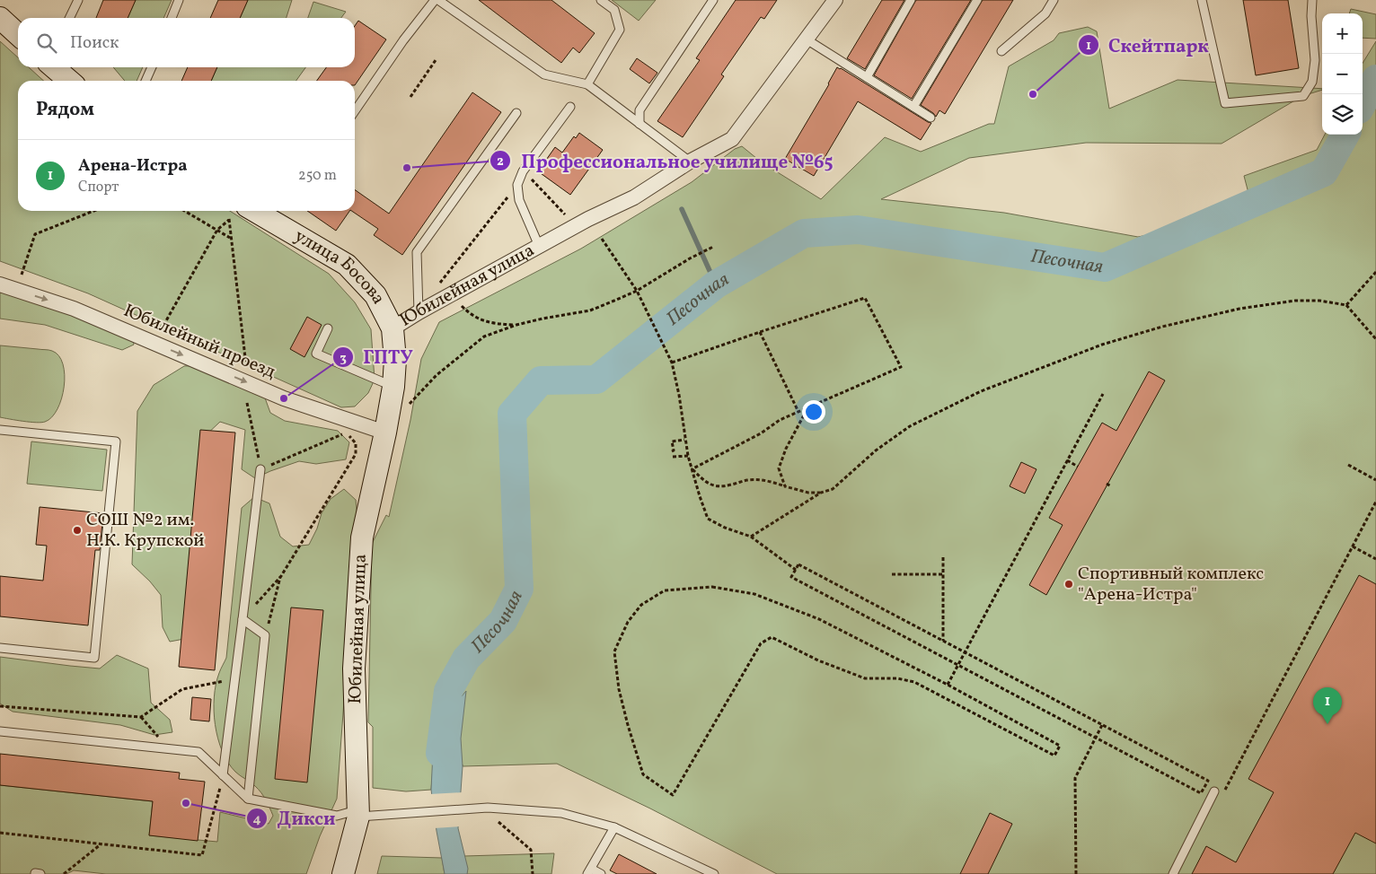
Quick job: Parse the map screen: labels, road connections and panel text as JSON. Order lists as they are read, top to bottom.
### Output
{
  "streets": {
    "street": ["улица Босова", "Юбилейная улица", "Юбилейный проезд"]
  },
  "crossings": [
    ["улица Босова", "Юбилейная улица"],
    ["Юбилейная улица", "Юбилейный проезд"]
  ],
  "one_way": ["Юбилейный проезд"],
  "water": ["Песочная"],
  "places": [
    "Скейтпарк",
    "Профессиональное училище №65",
    "ГПТУ",
    "СОШ №2 им. Н.К. Крупской",
    "Спортивный комплекс \"Арена-Истра\"",
    "Дикси"
  ],
  "page": {
    "map_buttons": ["+", "−"],
    "search": "Поиск",
    "heading": "Рядом",
    "list": [
      {
        "mark": "1",
        "name": "Арена-Истра",
        "note": "Спорт",
        "value": "250 m"
      }
    ],
    "pins": "1"
  }
}
